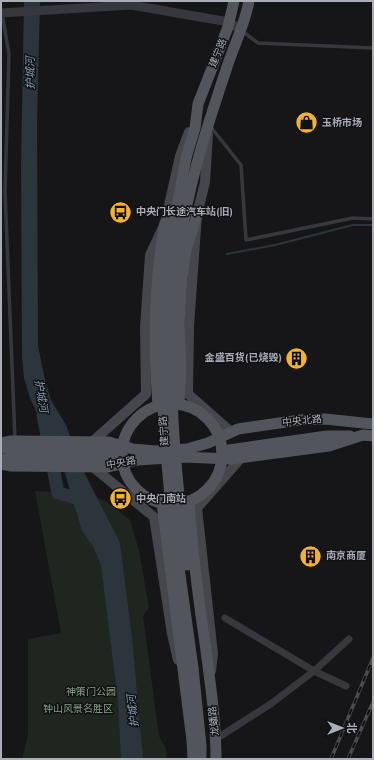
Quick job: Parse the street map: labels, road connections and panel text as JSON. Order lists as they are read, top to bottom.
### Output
{
  "streets": {
    "main road": [
      "建宁路",
      "中央北路",
      "中央路",
      "龙蟠路"
    ]
  },
  "crossings": [
    ["建宁路", "龙蟠路"],
    ["中央北路", "中央路"]
  ],
  "water": ["护城河"],
  "parks": ["神策门公园", "钟山风景名胜区"],
  "places": {
    "shop": ["玉桥市场"],
    "bus stop": ["中央门长途汽车站(旧)", "中央门南站"],
    "building": ["金盛百货(已烧毁)", "南京商厦"]
  },
  "north": "right"
}
